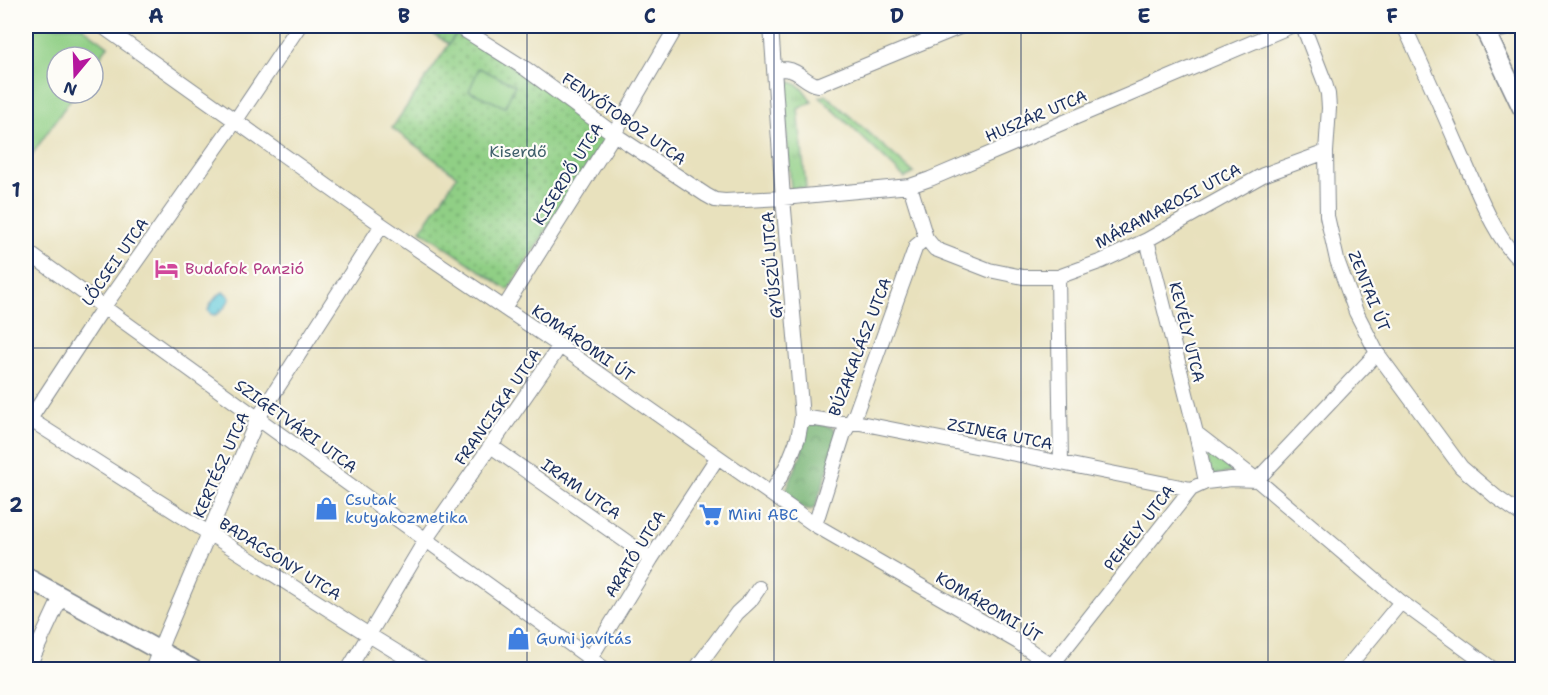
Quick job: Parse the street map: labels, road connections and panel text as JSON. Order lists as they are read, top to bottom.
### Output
{
  "streets": {
    "street": [
      "HUSZÁR UTCA",
      "FENYŐTOBOZ UTCA",
      "KISERDŐ UTCA",
      "MÁRAMAROSI UTCA",
      "LŐCSEI UTCA",
      "GYŰSZŰ UTCA",
      "ZENTAI ÚT",
      "KEVÉLY UTCA",
      "KOMÁROMI ÚT",
      "BÚZAKALÁSZ UTCA",
      "FRANCISKA UTCA",
      "SZIGETVÁRI UTCA",
      "ZSINEG UTCA",
      "KERTÉSZ UTCA",
      "IRAM UTCA",
      "PEHELY UTCA",
      "ARATÓ UTCA",
      "BADACSONY UTCA"
    ]
  },
  "crossings": [
    ["HUSZÁR UTCA", "FENYŐTOBOZ UTCA"],
    ["HUSZÁR UTCA", "GYŰSZŰ UTCA"],
    ["FENYŐTOBOZ UTCA", "KISERDŐ UTCA"],
    ["FENYŐTOBOZ UTCA", "GYŰSZŰ UTCA"],
    ["KISERDŐ UTCA", "KOMÁROMI ÚT"],
    ["MÁRAMAROSI UTCA", "ZENTAI ÚT"],
    ["MÁRAMAROSI UTCA", "KEVÉLY UTCA"],
    ["MÁRAMAROSI UTCA", "BÚZAKALÁSZ UTCA"],
    ["LŐCSEI UTCA", "KOMÁROMI ÚT"],
    ["LŐCSEI UTCA", "SZIGETVÁRI UTCA"],
    ["LŐCSEI UTCA", "BADACSONY UTCA"],
    ["GYŰSZŰ UTCA", "KOMÁROMI ÚT"],
    ["GYŰSZŰ UTCA", "ZSINEG UTCA"],
    ["KEVÉLY UTCA", "PEHELY UTCA"],
    ["KOMÁROMI ÚT", "BÚZAKALÁSZ UTCA"],
    ["KOMÁROMI ÚT", "FRANCISKA UTCA"],
    ["KOMÁROMI ÚT", "KERTÉSZ UTCA"],
    ["KOMÁROMI ÚT", "PEHELY UTCA"],
    ["KOMÁROMI ÚT", "ARATÓ UTCA"],
    ["BÚZAKALÁSZ UTCA", "ZSINEG UTCA"],
    ["FRANCISKA UTCA", "SZIGETVÁRI UTCA"],
    ["FRANCISKA UTCA", "IRAM UTCA"],
    ["FRANCISKA UTCA", "BADACSONY UTCA"],
    ["SZIGETVÁRI UTCA", "KERTÉSZ UTCA"],
    ["SZIGETVÁRI UTCA", "ARATÓ UTCA"],
    ["ZSINEG UTCA", "PEHELY UTCA"],
    ["KERTÉSZ UTCA", "BADACSONY UTCA"],
    ["IRAM UTCA", "ARATÓ UTCA"]
  ],
  "parks": ["Kiserdő"],
  "places": {
    "hotel": ["Budafok Panzió"],
    "shop": ["Csutak kutyakozmetika", "Gumi javítás"],
    "supermarket": ["Mini ABC"]
  },
  "north": "bottom",
  "grid": {
    "columns": [
      "A",
      "B",
      "C",
      "D",
      "E",
      "F"
    ],
    "rows": ["1", "2"]
  }
}
